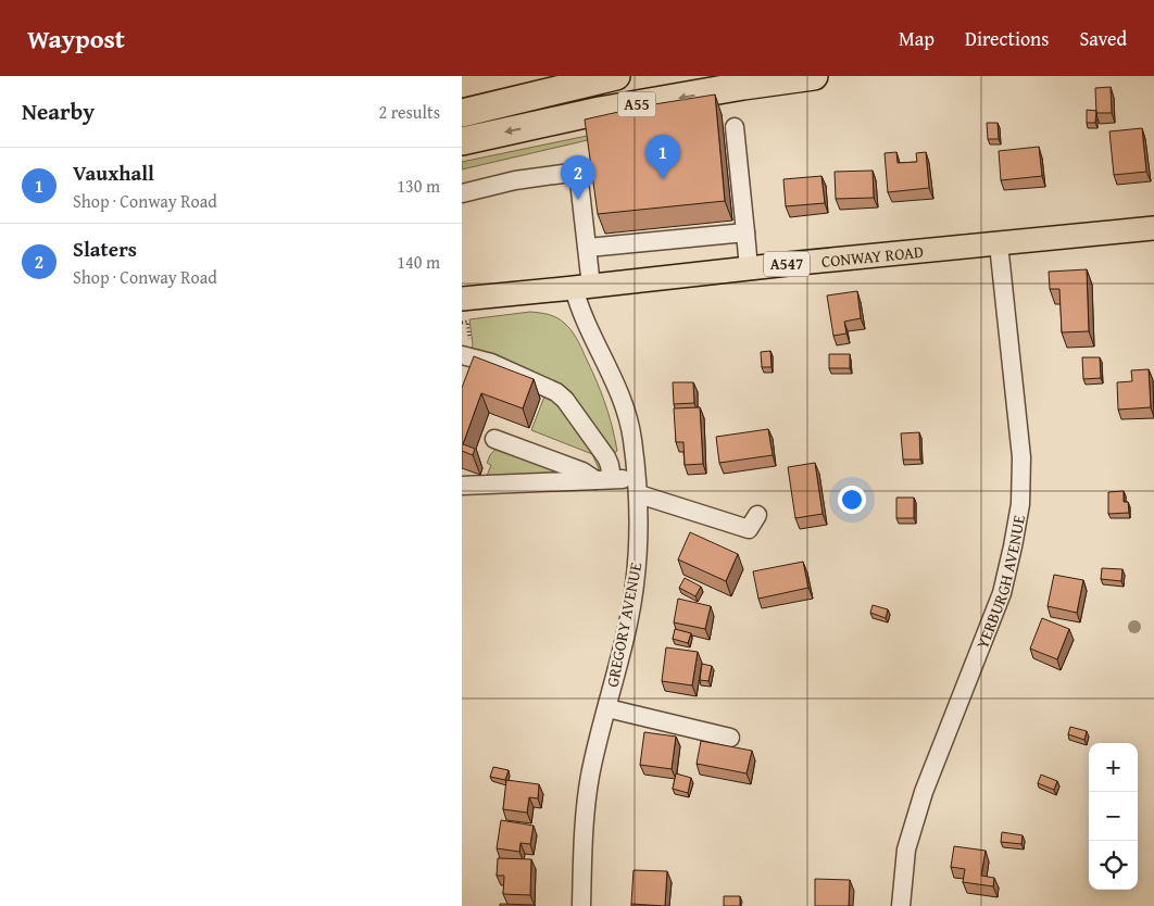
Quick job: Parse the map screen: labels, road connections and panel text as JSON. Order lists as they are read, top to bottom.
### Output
{
  "streets": {
    "highway": ["A55"],
    "main road": ["CONWAY ROAD", "A547"],
    "street": ["YERBURGH AVENUE", "GREGORY AVENUE"]
  },
  "crossings": [
    ["CONWAY ROAD", "YERBURGH AVENUE"],
    ["CONWAY ROAD", "GREGORY AVENUE"]
  ],
  "page": {
    "header": "Waypost",
    "nav": ["Map", "Directions", "Saved"],
    "heading": ["Nearby", "2 results"],
    "pins": ["1", "2"],
    "list": [
      {
        "mark": "1",
        "name": "Vauxhall",
        "note": "Shop · Conway Road",
        "value": "130 m"
      },
      {
        "mark": "2",
        "name": "Slaters",
        "note": "Shop · Conway Road",
        "value": "140 m"
      }
    ],
    "map_buttons": ["+", "−"]
  }
}
